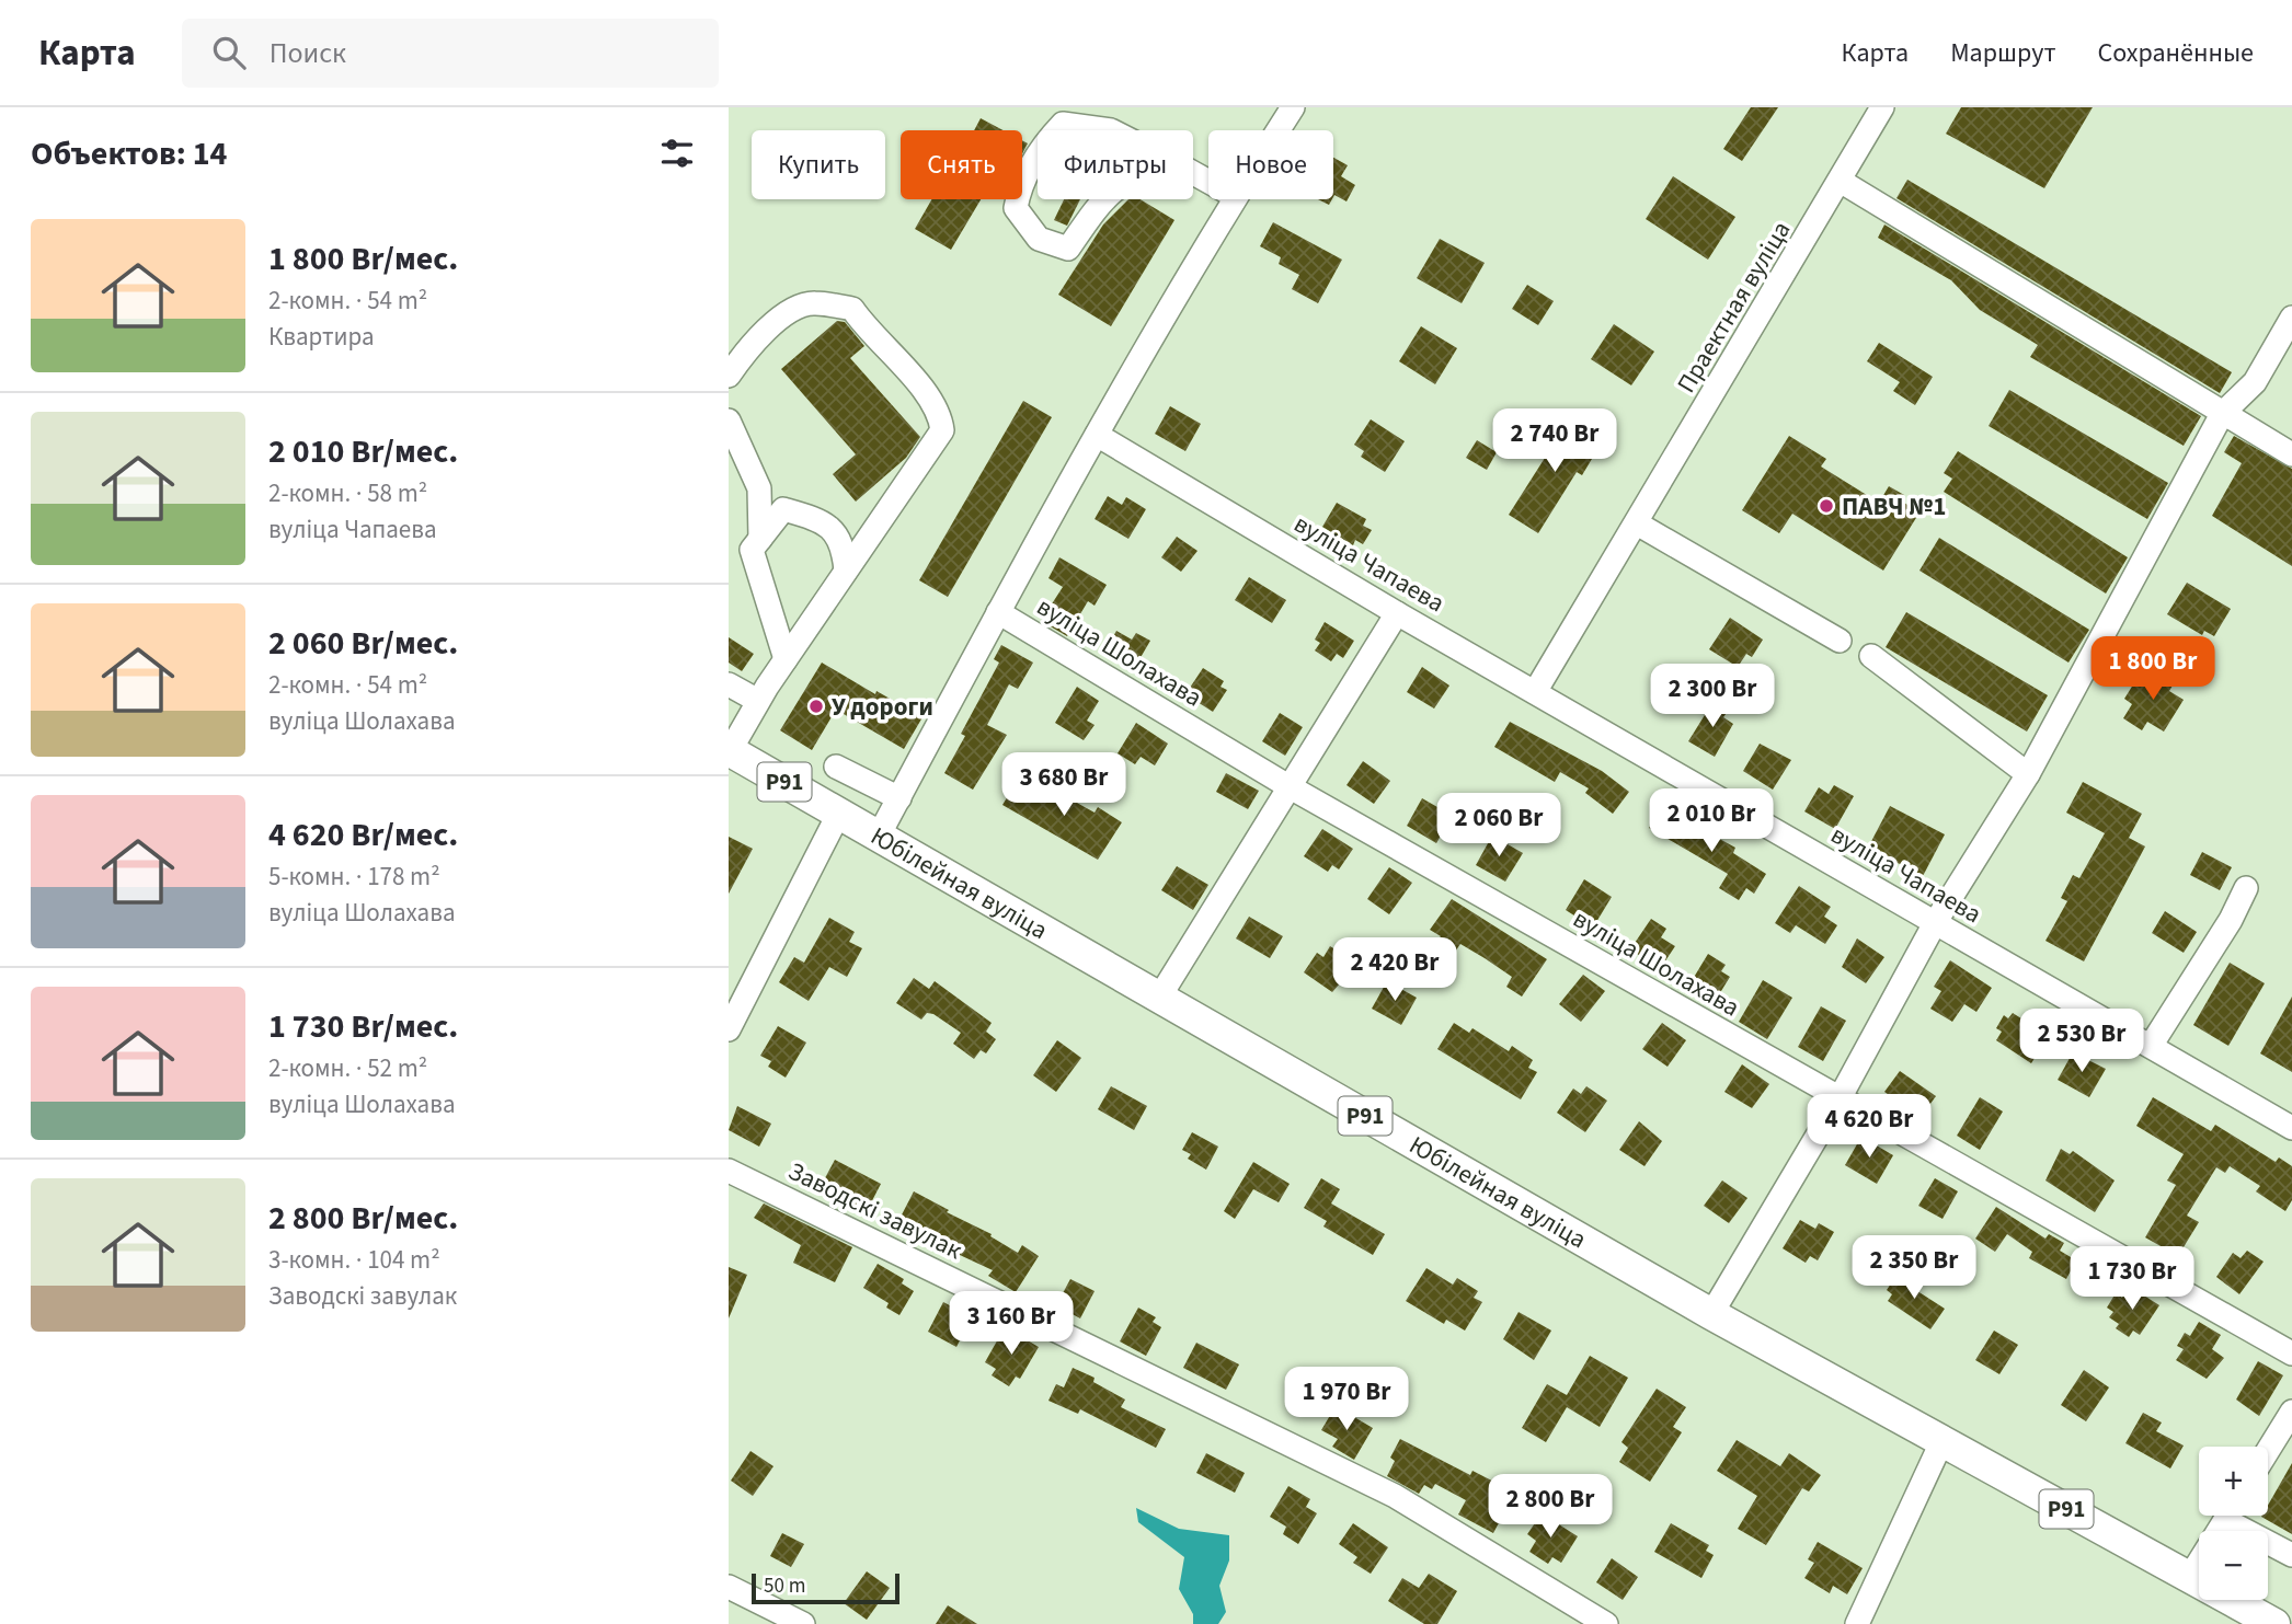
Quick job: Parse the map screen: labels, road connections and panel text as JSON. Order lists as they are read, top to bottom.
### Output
{
  "streets": {
    "main road": ["Р91", "Юбілейная вуліца"],
    "street": [
      "Праектная вуліца",
      "вуліца Чапаева",
      "вуліца Шолахава",
      "Заводскі завулак"
    ]
  },
  "crossings": [
    ["Праектная вуліца", "вуліца Чапаева"]
  ],
  "places": ["ПАВЧ №1", "У дороги"],
  "scale_bar": "50 m",
  "page": {
    "header": "Карта",
    "search": "Поиск",
    "nav": ["Карта", "Маршрут", "Сохранённые"],
    "heading": "Объектов: 14",
    "chip": [
      "Купить",
      "Снять",
      "Фильтры",
      "Новое"
    ],
    "list": [
      {
        "name": "1 800 Br/мес.",
        "note": "2-комн. · 54 m² · Квартира"
      },
      {
        "name": "2 010 Br/мес.",
        "note": "2-комн. · 58 m² · вуліца Чапаева"
      },
      {
        "name": "2 060 Br/мес.",
        "note": "2-комн. · 54 m² · вуліца Шолахава"
      },
      {
        "name": "4 620 Br/мес.",
        "note": "5-комн. · 178 m² · вуліца Шолахава"
      },
      {
        "name": "1 730 Br/мес.",
        "note": "2-комн. · 52 m² · вуліца Шолахава"
      },
      {
        "name": "2 800 Br/мес.",
        "note": "3-комн. · 104 m² · Заводскі завулак"
      }
    ],
    "price": [
      "2 740 Br",
      "1 800 Br",
      "2 300 Br",
      "3 680 Br",
      "2 010 Br",
      "2 060 Br",
      "2 420 Br",
      "2 530 Br",
      "4 620 Br",
      "2 350 Br",
      "1 730 Br",
      "3 160 Br",
      "1 970 Br",
      "2 800 Br"
    ],
    "map_buttons": ["+", "−"],
    "scale": "50 m"
  }
}
